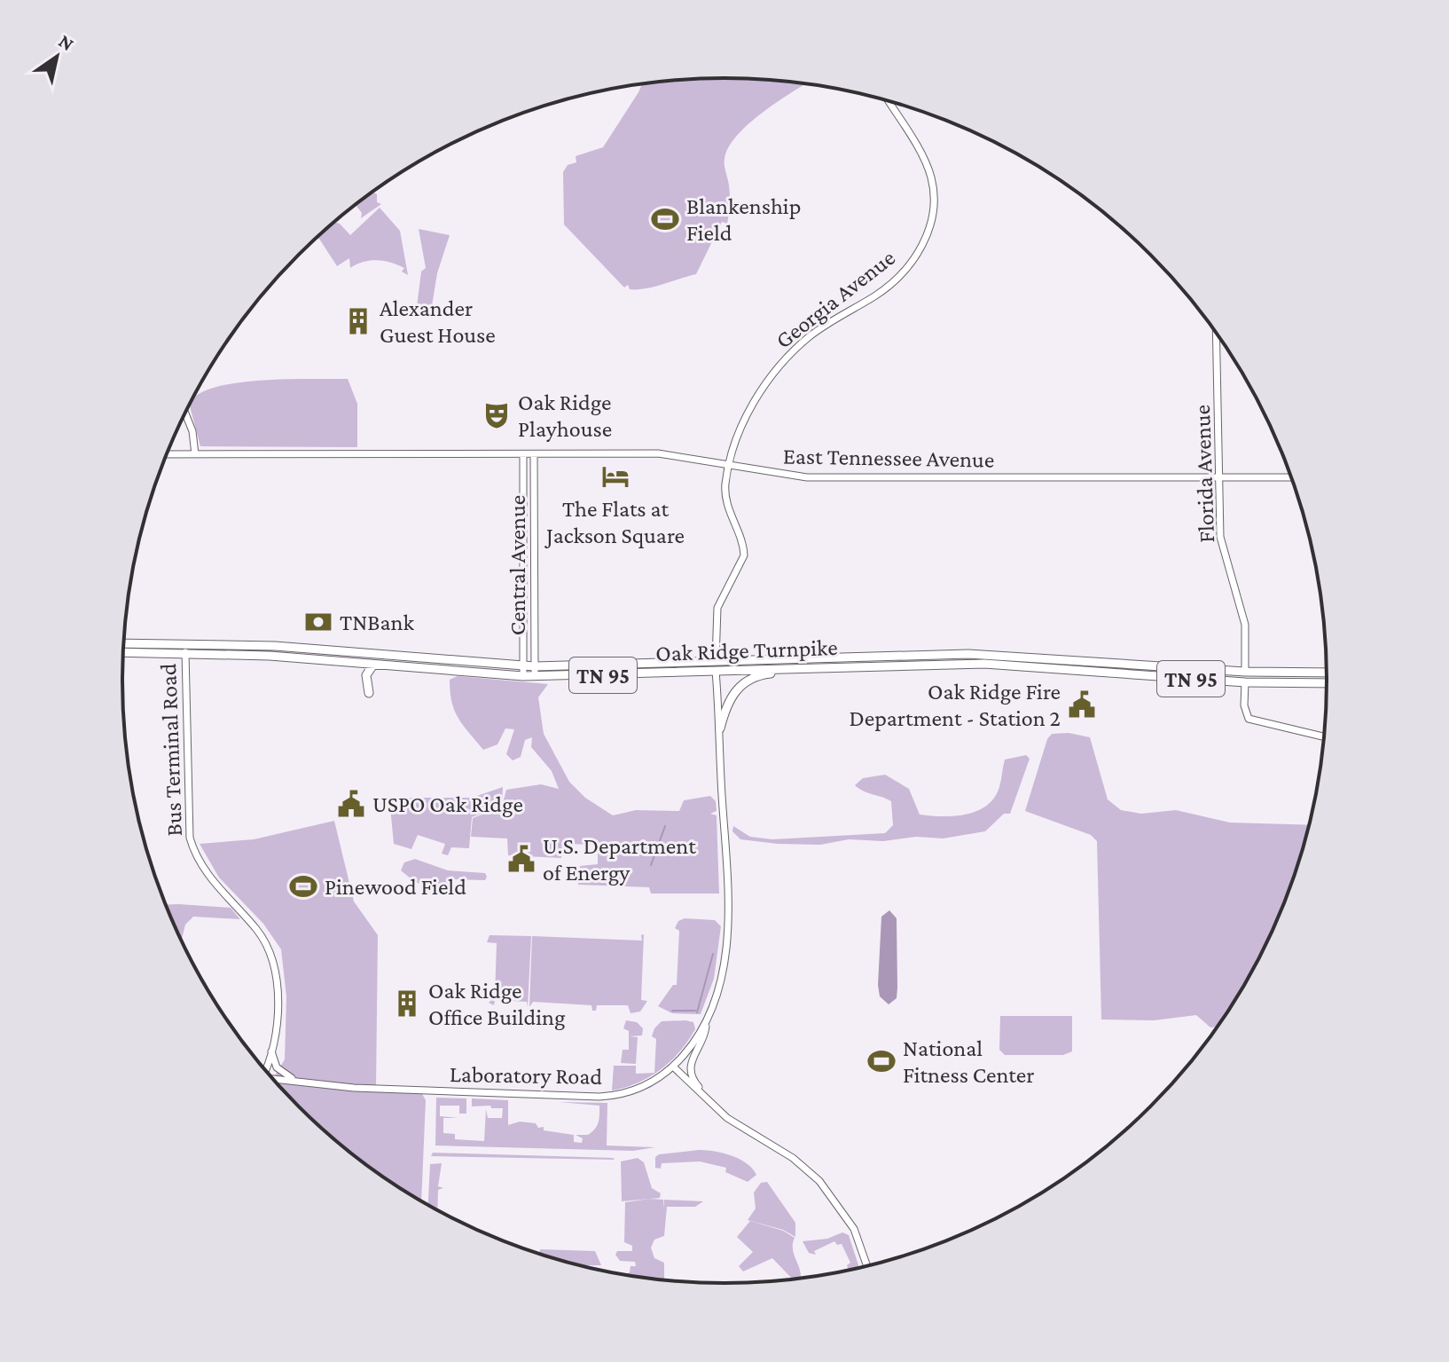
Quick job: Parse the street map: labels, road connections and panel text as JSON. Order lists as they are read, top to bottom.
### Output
{
  "streets": {
    "highway": ["Oak Ridge Turnpike", "TN 95"],
    "street": [
      "Georgia Avenue",
      "East Tennessee Avenue",
      "Florida Avenue",
      "Central Avenue",
      "Bus Terminal Road",
      "Laboratory Road"
    ]
  },
  "crossings": [
    ["Georgia Avenue", "East Tennessee Avenue"],
    ["Georgia Avenue", "Oak Ridge Turnpike"],
    ["Georgia Avenue", "Laboratory Road"],
    ["East Tennessee Avenue", "Florida Avenue"],
    ["East Tennessee Avenue", "Central Avenue"],
    ["Florida Avenue", "Oak Ridge Turnpike"],
    ["Central Avenue", "Oak Ridge Turnpike"],
    ["Oak Ridge Turnpike", "Bus Terminal Road"],
    ["Oak Ridge Turnpike", "Laboratory Road"]
  ],
  "places": {
    "sports": ["Blankenship Field", "Pinewood Field", "National Fitness Center"],
    "building": ["Alexander Guest House", "Oak Ridge Office Building"],
    "theatre": ["Oak Ridge Playhouse"],
    "hotel": ["The Flats at Jackson Square"],
    "bank": ["TNBank"],
    "public building": ["Oak Ridge Fire Department - Station 2", "USPO Oak Ridge", "U.S. Department of Energy"]
  },
  "north": "top right"
}
